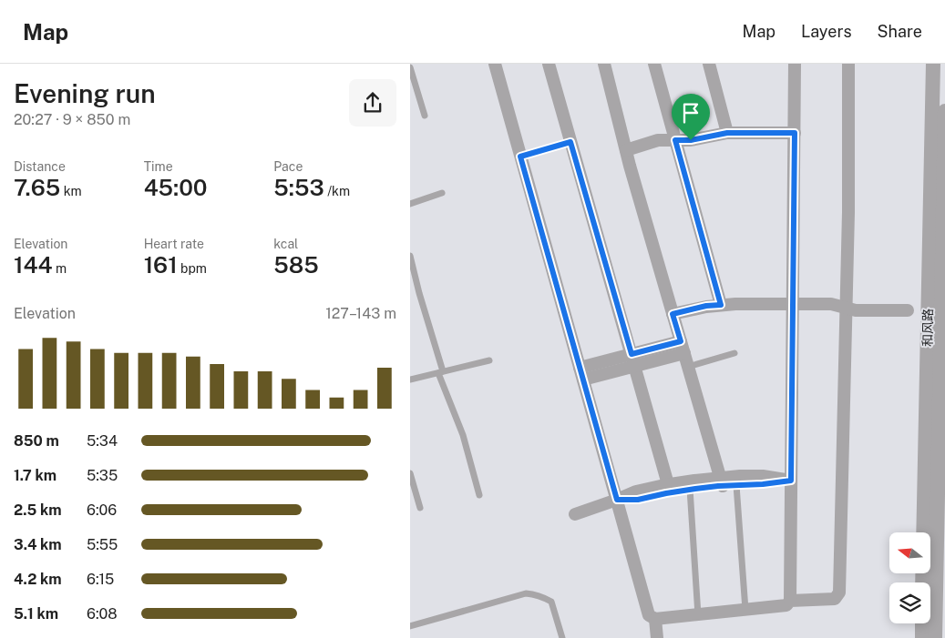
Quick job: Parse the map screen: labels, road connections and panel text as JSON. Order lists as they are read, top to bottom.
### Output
{
  "streets": {
    "street": ["和风路"]
  },
  "north": "left",
  "page": {
    "header": "Map",
    "nav": ["Map", "Layers", "Share"],
    "heading": ["Evening run", "20:27 · 9 × 850 m"],
    "stats": [
      ["Distance", "7.65 km"],
      ["Time", "45:00"],
      ["Pace", "5:53 /km"],
      ["Elevation", "144 m"],
      ["Heart rate", "161 bpm"],
      ["kcal", "585"]
    ],
    "chart": ["Elevation", "127–143 m"],
    "list": [
      {
        "name": "850 m",
        "note": "5:34"
      },
      {
        "name": "1.7 km",
        "note": "5:35"
      },
      {
        "name": "2.5 km",
        "note": "6:06"
      },
      {
        "name": "3.4 km",
        "note": "5:55"
      },
      {
        "name": "4.2 km",
        "note": "6:15"
      },
      {
        "name": "5.1 km",
        "note": "6:08"
      }
    ]
  }
}
